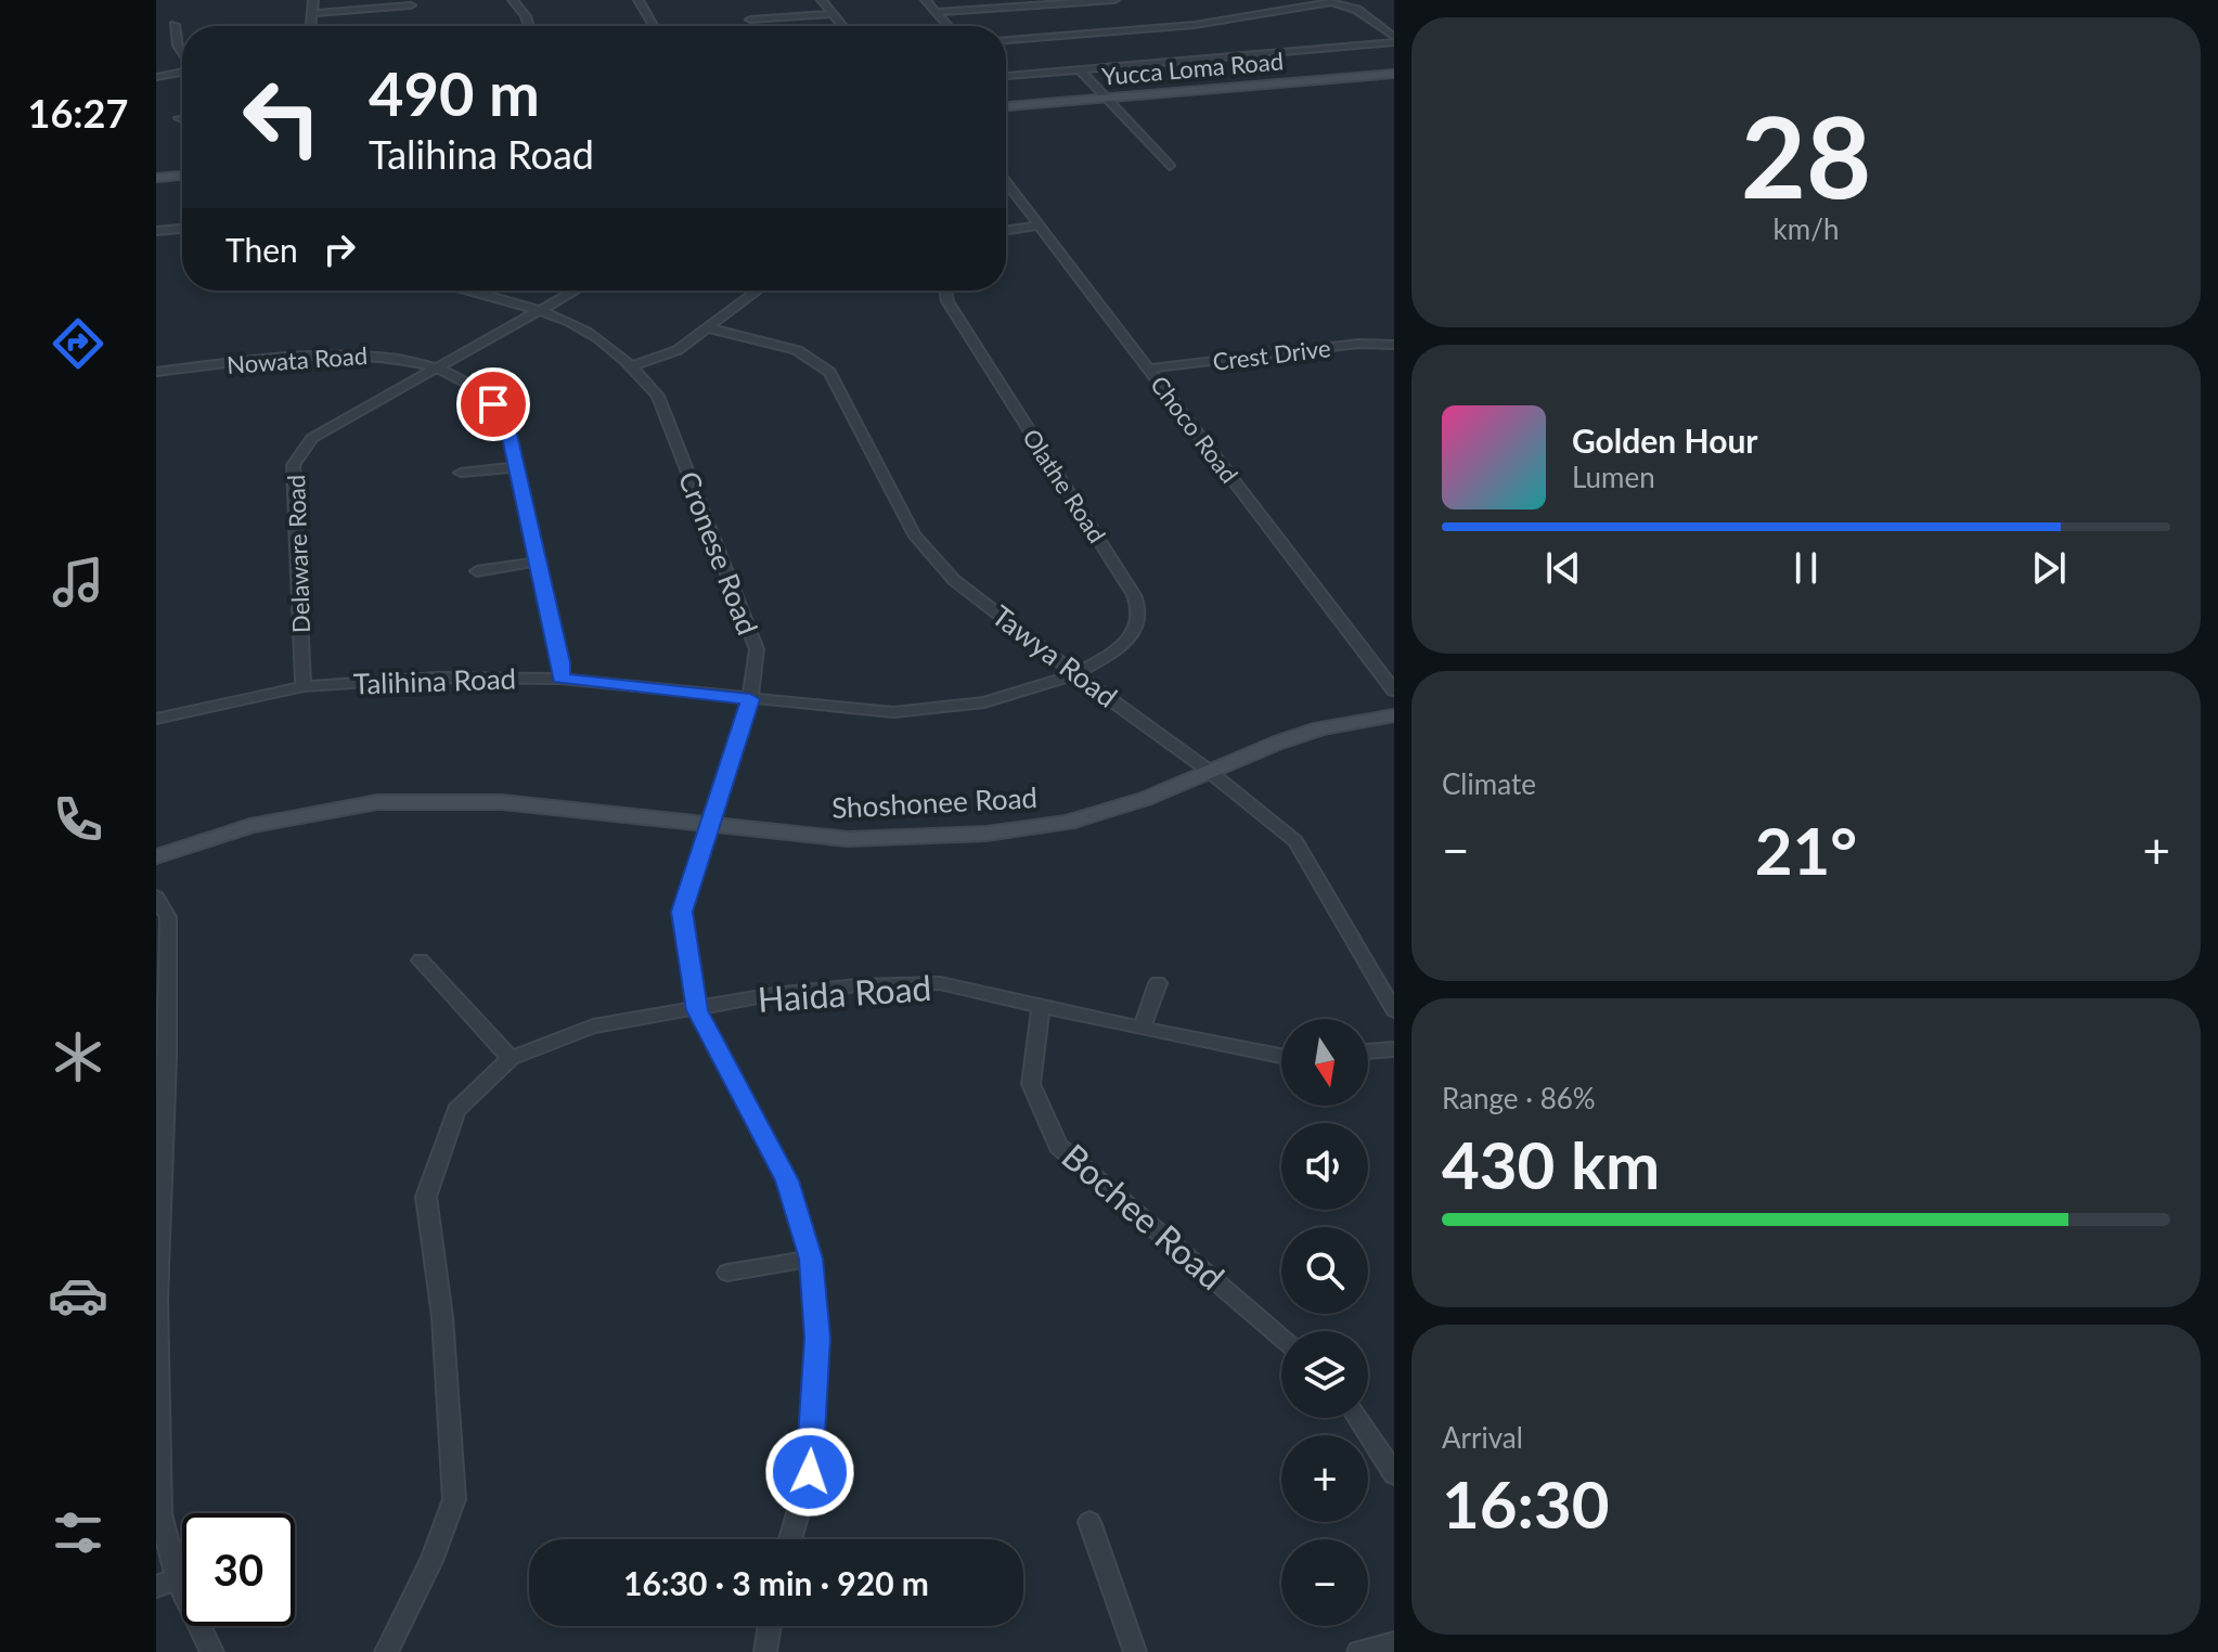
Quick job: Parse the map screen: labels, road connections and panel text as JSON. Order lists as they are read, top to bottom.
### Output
{
  "streets": {
    "street": [
      "Yucca Loma Road",
      "Crest Drive",
      "Nowata Road",
      "Choco Road",
      "Olathe Road",
      "Cronese Road",
      "Delaware Road",
      "Tawya Road",
      "Talihina Road",
      "Shoshonee Road",
      "Haida Road",
      "Bochee Road"
    ]
  },
  "crossings": [
    ["Crest Drive", "Choco Road"],
    ["Nowata Road", "Delaware Road"],
    ["Nowata Road", "Talihina Road"],
    ["Olathe Road", "Tawya Road"],
    ["Olathe Road", "Talihina Road"],
    ["Cronese Road", "Delaware Road"],
    ["Cronese Road", "Talihina Road"],
    ["Cronese Road", "Shoshonee Road"],
    ["Cronese Road", "Haida Road"],
    ["Delaware Road", "Talihina Road"],
    ["Tawya Road", "Talihina Road"],
    ["Tawya Road", "Shoshonee Road"],
    ["Haida Road", "Bochee Road"]
  ],
  "north": "bottom",
  "page": {
    "tabs": "16:27",
    "tile": [
      ["28", "km/h"],
      "Climate",
      ["Range · 86%", "430 km"],
      ["Arrival", "16:30"]
    ],
    "turn": ["490 m", "Talihina Road"],
    "then": "Then",
    "song": ["Golden Hour", "Lumen"],
    "heat": ["−", "21°", "+"],
    "map_buttons": ["+", "−"],
    "limit": "30",
    "trip": "16:30 · 3 min · 920 m"
  }
}
